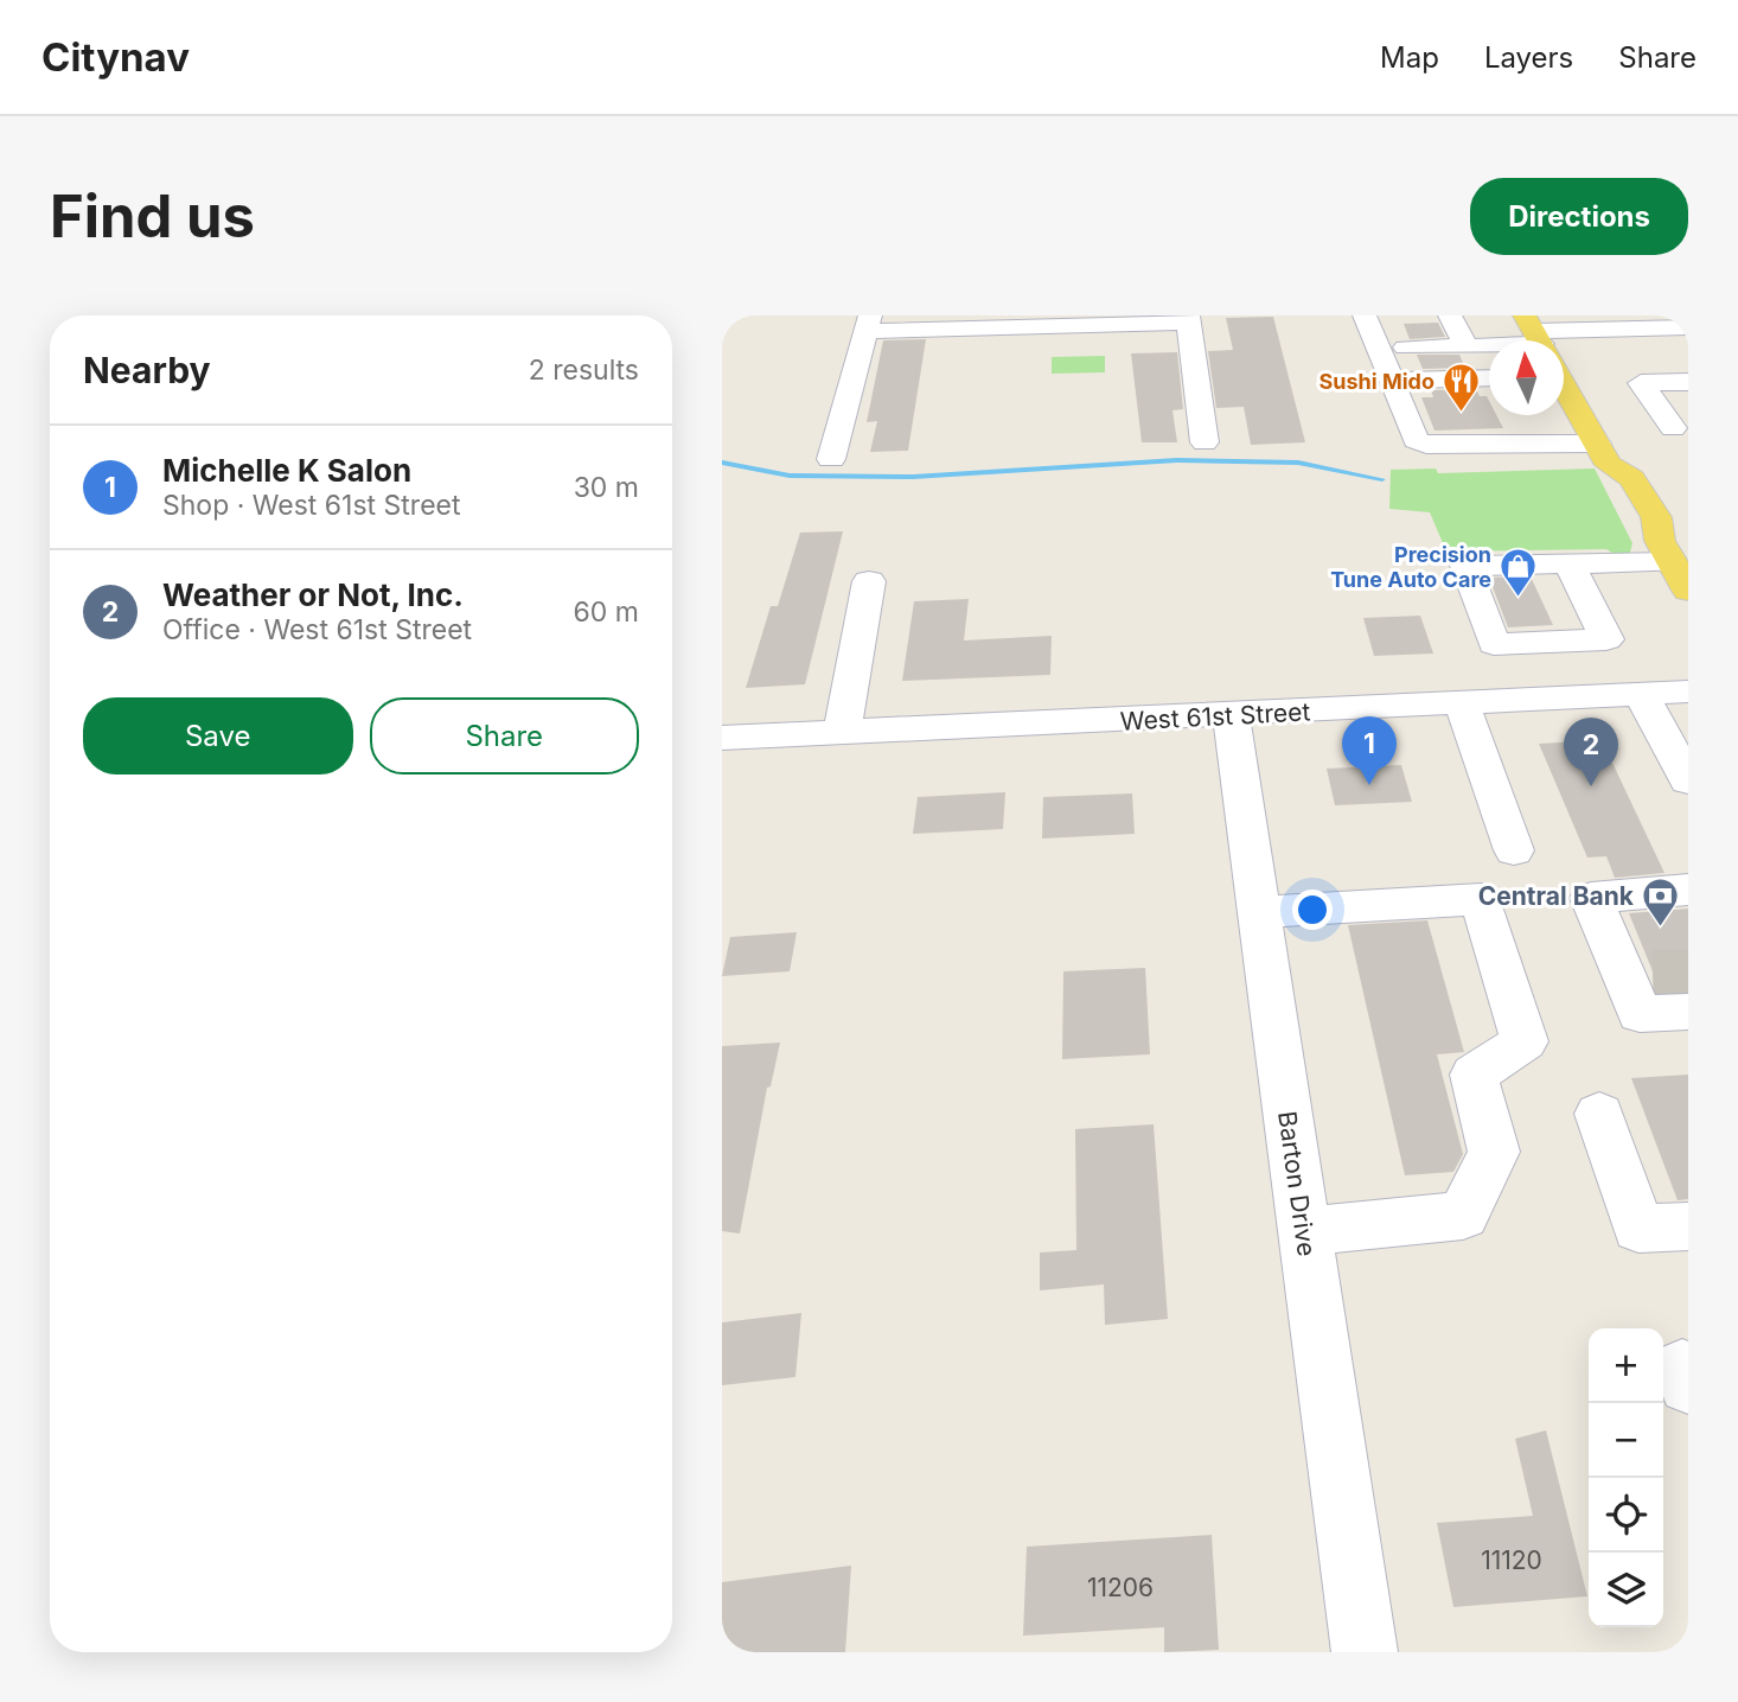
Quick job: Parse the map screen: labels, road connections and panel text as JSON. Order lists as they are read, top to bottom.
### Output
{
  "streets": {
    "street": ["West 61st Street", "Barton Drive"]
  },
  "crossings": [
    ["West 61st Street", "Barton Drive"]
  ],
  "places": {
    "restaurant": ["Sushi Mido"],
    "shop": ["Precision Tune Auto Care"],
    "bank": ["Central Bank"]
  },
  "house_numbers": ["11120", "11206"],
  "north": "top",
  "page": {
    "header": "Citynav",
    "nav": ["Map", "Layers", "Share"],
    "buttons": [
      "Directions",
      ["Save", "Share"]
    ],
    "title": "Find us",
    "heading": ["Nearby", "2 results"],
    "list": [
      {
        "mark": "1",
        "name": "Michelle K Salon",
        "note": "Shop · West 61st Street",
        "value": "30 m"
      },
      {
        "mark": "2",
        "name": "Weather or Not, Inc.",
        "note": "Office · West 61st Street",
        "value": "60 m"
      }
    ],
    "pins": ["1", "2"],
    "map_buttons": ["+", "−"]
  }
}
